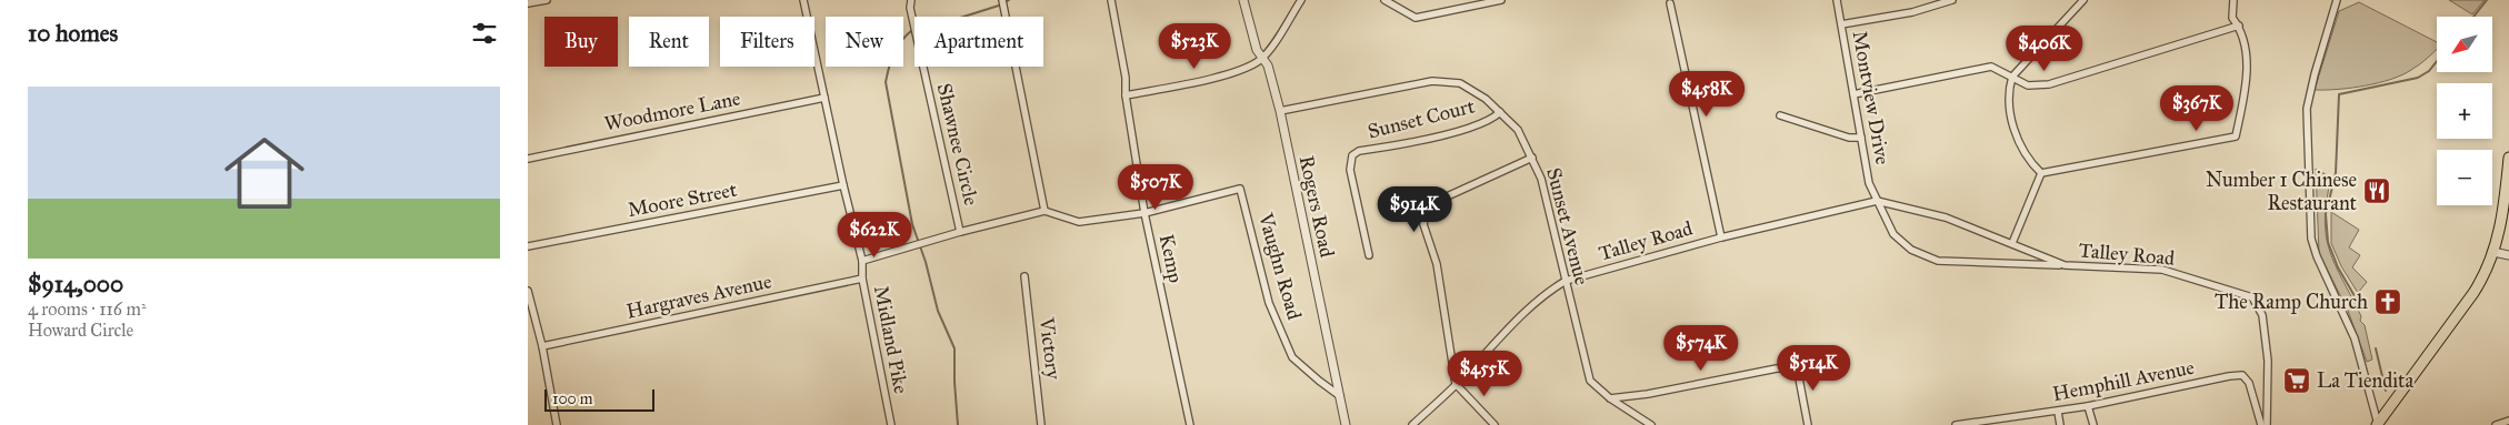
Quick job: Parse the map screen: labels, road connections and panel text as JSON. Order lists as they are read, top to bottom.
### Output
{
  "streets": {
    "street": [
      "Montview Drive",
      "Woodmore Lane",
      "Sunset Court",
      "Shawnee Circle",
      "Moore Street",
      "Rogers Road",
      "Sunset Avenue",
      "Talley Road",
      "Kemp",
      "Vaughn Road",
      "Hargraves Avenue",
      "Midland Pike",
      "Victory",
      "Hemphill Avenue"
    ]
  },
  "crossings": [
    ["Montview Drive", "Talley Road"],
    ["Woodmore Lane", "Midland Pike"],
    ["Sunset Court", "Sunset Avenue"],
    ["Moore Street", "Midland Pike"],
    ["Rogers Road", "Sunset Avenue"],
    ["Rogers Road", "Vaughn Road"],
    ["Sunset Avenue", "Talley Road"],
    ["Kemp", "Vaughn Road"],
    ["Hargraves Avenue", "Midland Pike"]
  ],
  "places": {
    "restaurant": ["Number 1 Chinese Restaurant"],
    "church": ["The Ramp Church"],
    "supermarket": ["La Tiendita"]
  },
  "scale_bar": "100 m",
  "north": "bottom left",
  "page": {
    "heading": "10 homes",
    "map_buttons": ["+", "−"],
    "chip": [
      "Buy",
      "Rent",
      "Filters",
      "New",
      "Apartment"
    ],
    "price": [
      "$523K",
      "$406K",
      "$458K",
      "$367K",
      "$507K",
      "$914K",
      "$622K",
      "$574K",
      "$514K",
      "$455K"
    ],
    "list": [
      {
        "name": "$914,000",
        "note": "4 rooms · 116 m² · Howard Circle"
      }
    ],
    "scale": "100 m"
  }
}
